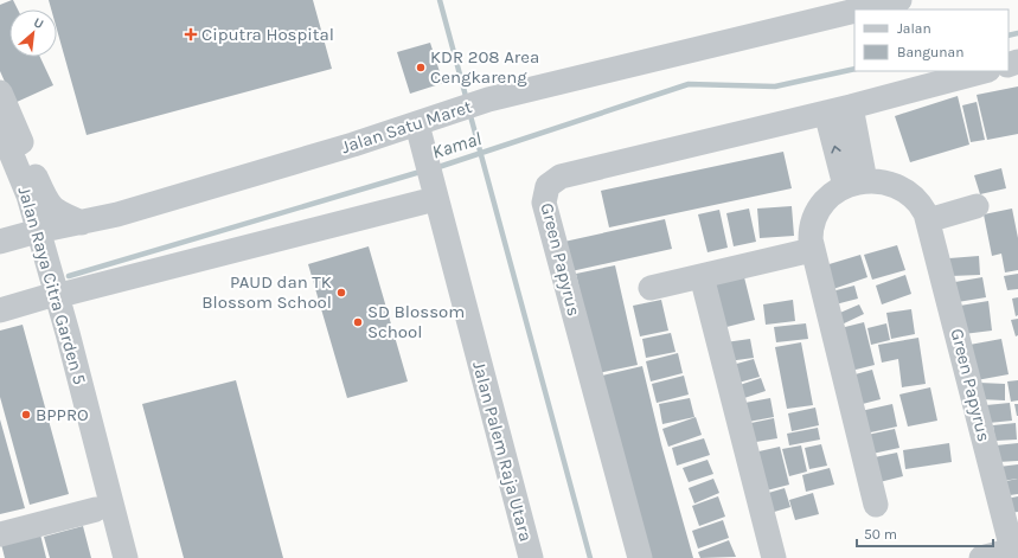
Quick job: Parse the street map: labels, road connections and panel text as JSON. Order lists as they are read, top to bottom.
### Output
{
  "streets": {
    "street": [
      "Jalan Satu Maret",
      "Green Papyrus",
      "Jalan Raya Citra Garden 5",
      "Jalan Palem Raja Utara"
    ]
  },
  "crossings": [
    ["Jalan Satu Maret", "Jalan Raya Citra Garden 5"],
    ["Jalan Satu Maret", "Jalan Palem Raja Utara"]
  ],
  "water": ["Kamal"],
  "places": {
    "health": ["Ciputra Hospital"],
    "other": [
      "KDR 208 Area Cengkareng",
      "PAUD dan TK Blossom School",
      "SD Blossom School",
      "BPPRO"
    ]
  },
  "legend": ["Jalan", "Bangunan"],
  "scale_bar": "50 m",
  "north": "top right"
}
